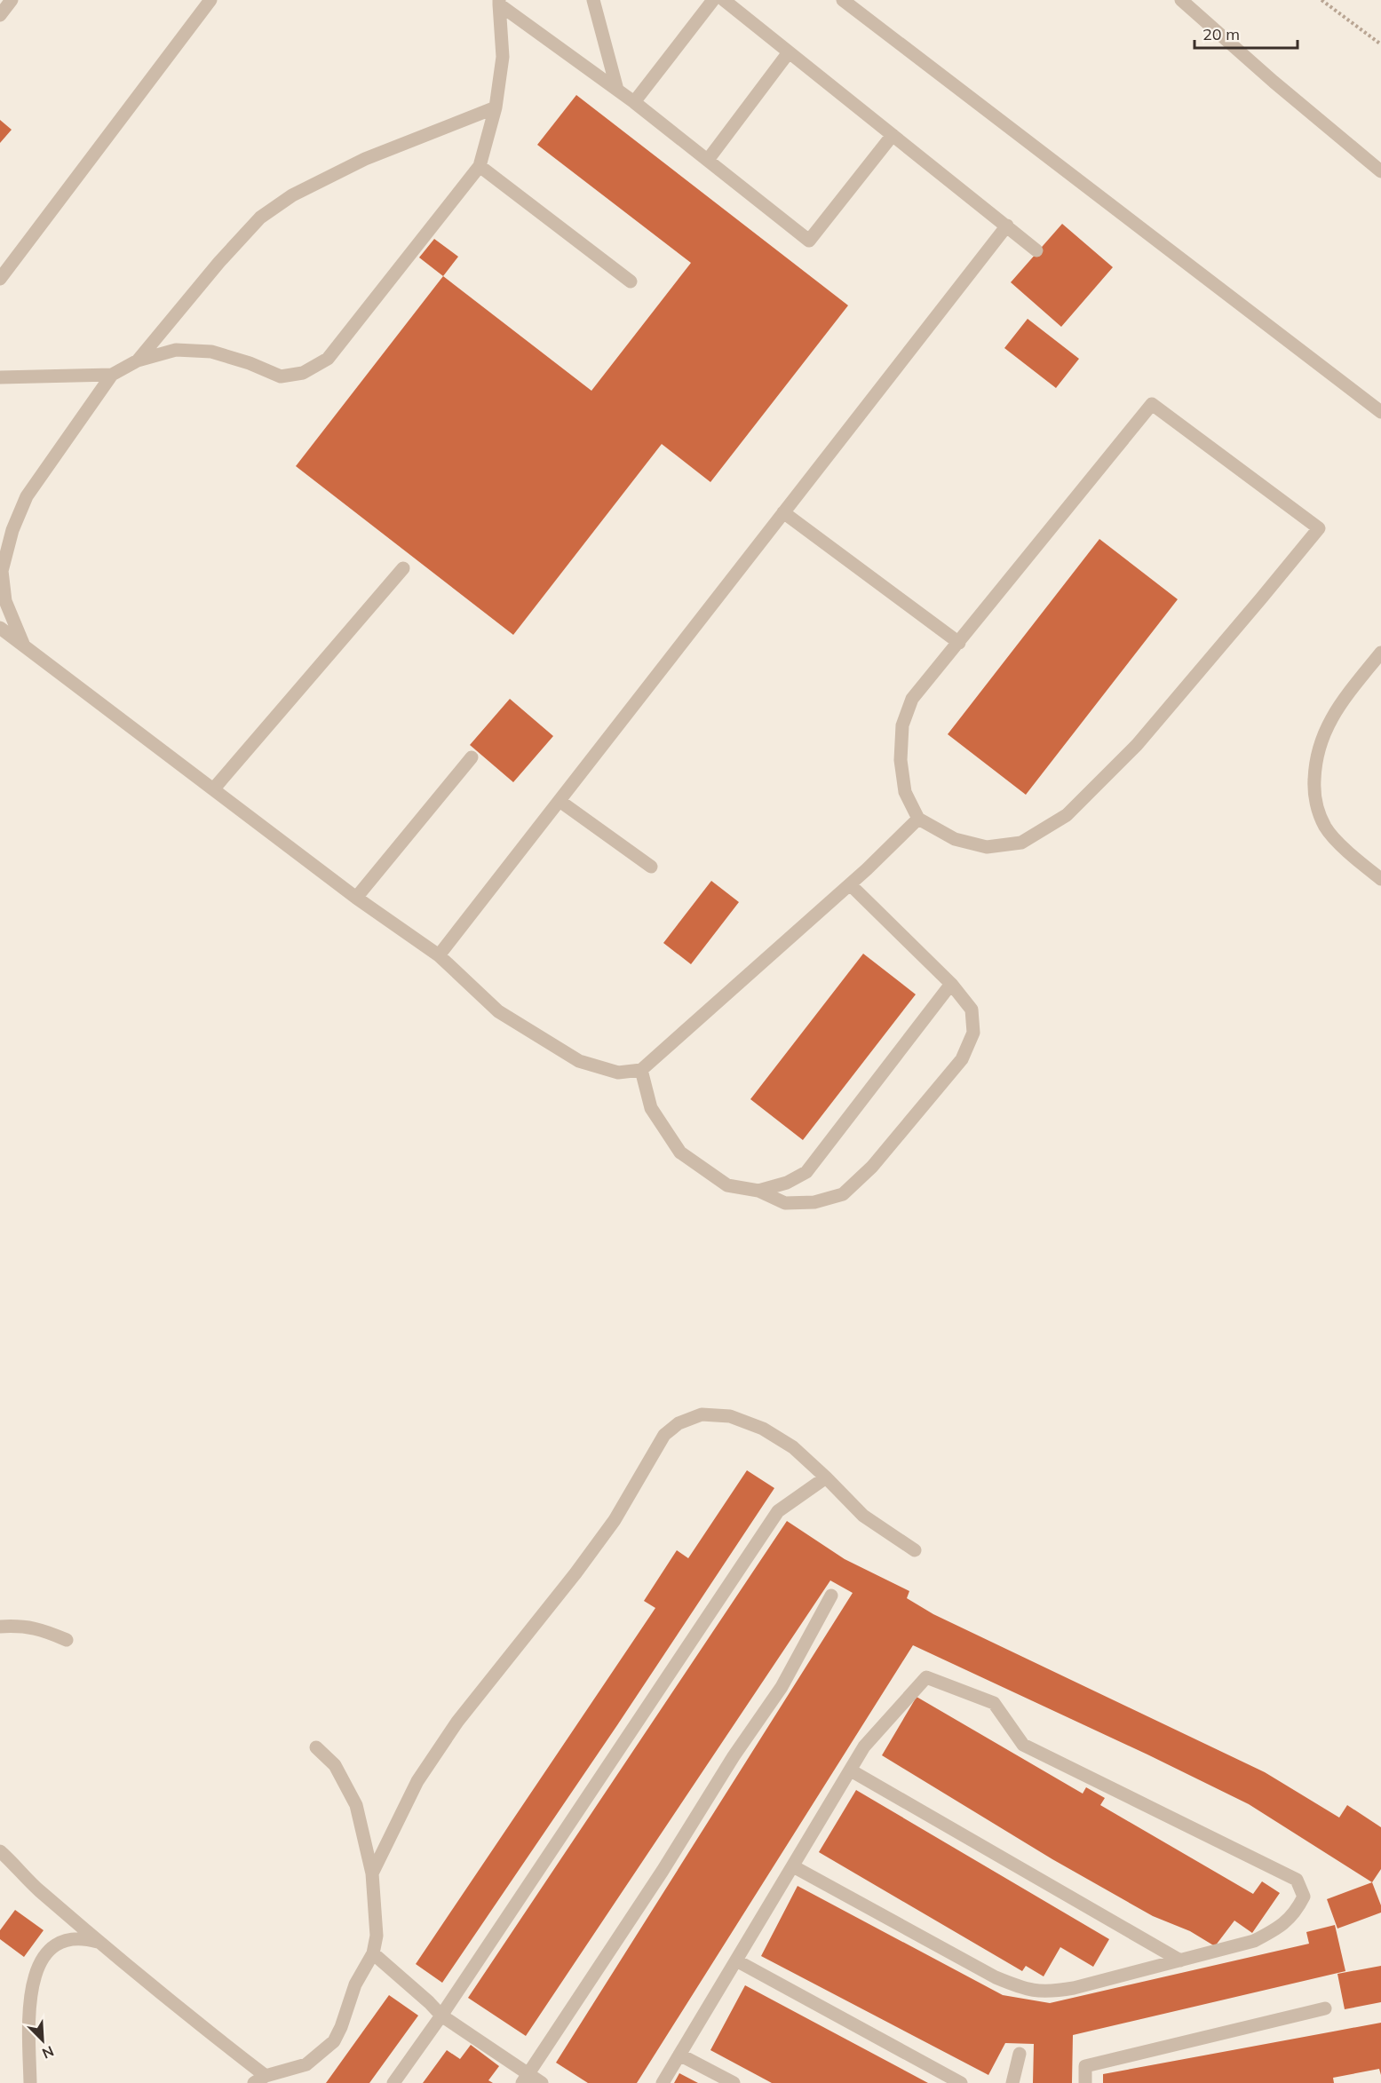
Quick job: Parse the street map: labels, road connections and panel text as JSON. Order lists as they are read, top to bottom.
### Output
{
  "scale_bar": "20 m",
  "north": "bottom right"
}
